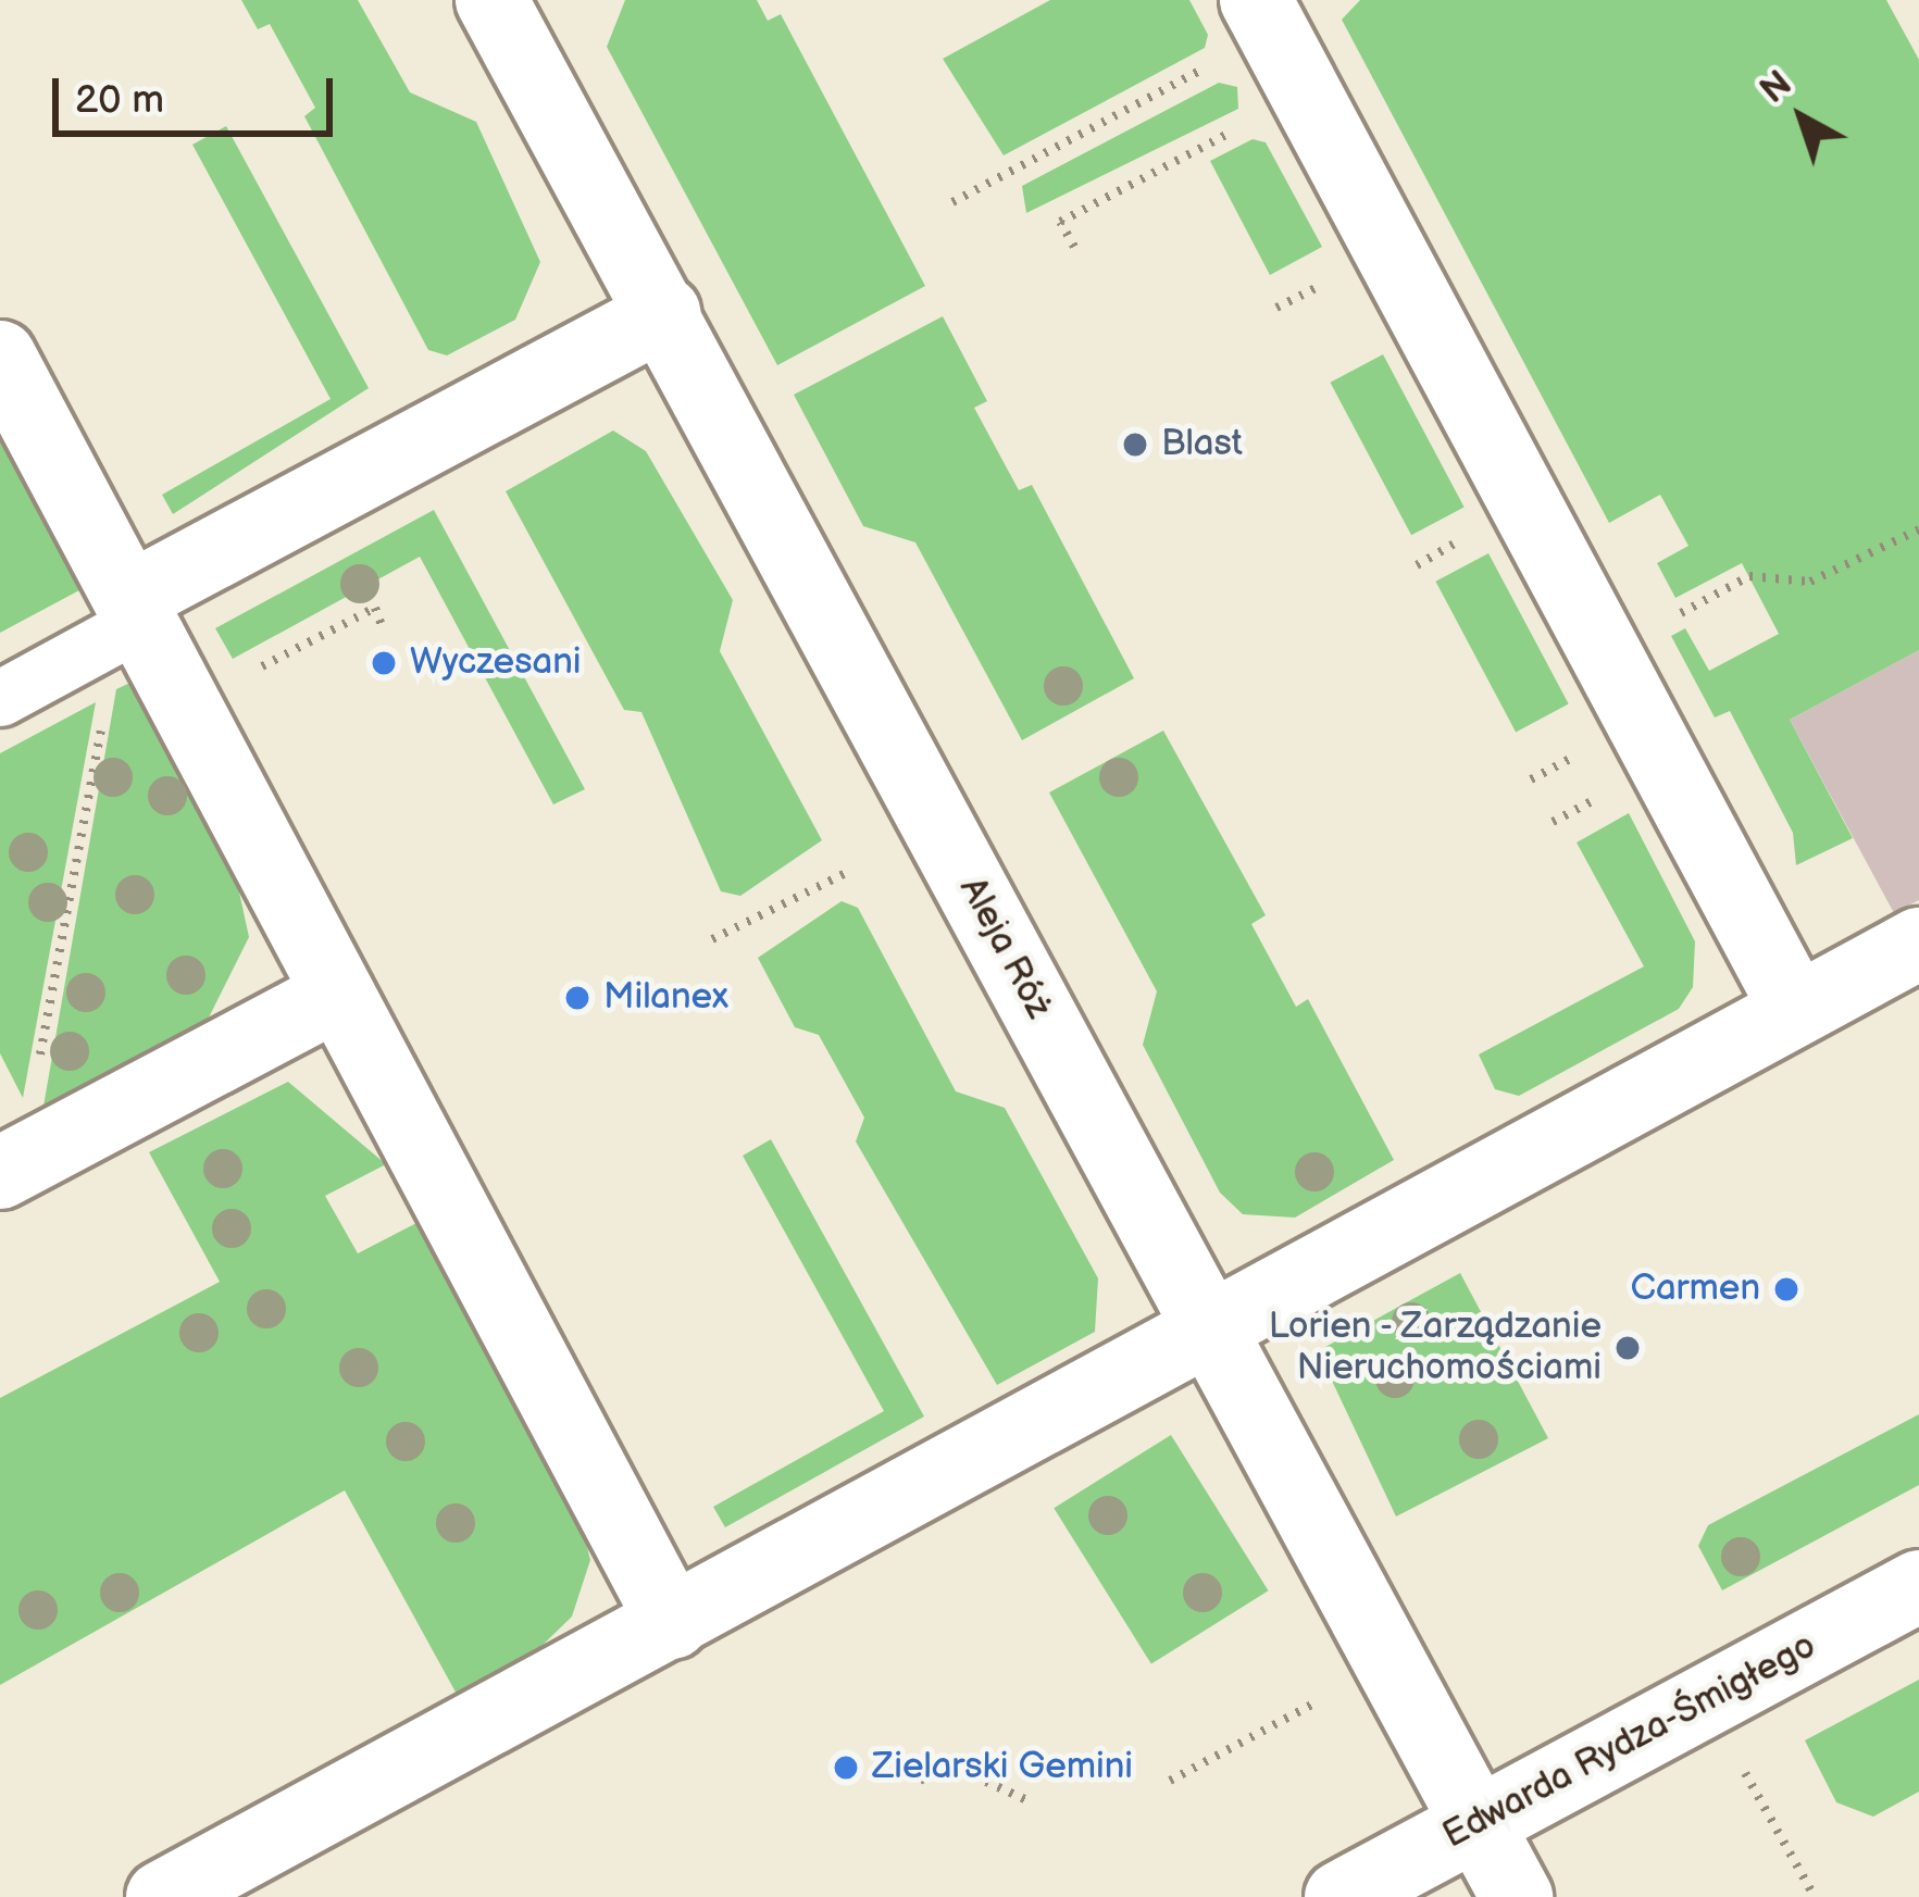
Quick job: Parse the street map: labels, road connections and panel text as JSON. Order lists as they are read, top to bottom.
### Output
{
  "streets": {
    "street": ["Aleja Róż", "Edwarda Rydza-Śmigłego"]
  },
  "crossings": [
    ["Aleja Róż", "Edwarda Rydza-Śmigłego"]
  ],
  "places": [
    "Blast",
    "Wyczesani",
    "Milanex",
    "Carmen",
    "Lorien - Zarządzanie Nieruchomościami",
    "Zielarski Gemini"
  ],
  "scale_bar": "20 m",
  "north": "top left"
}
